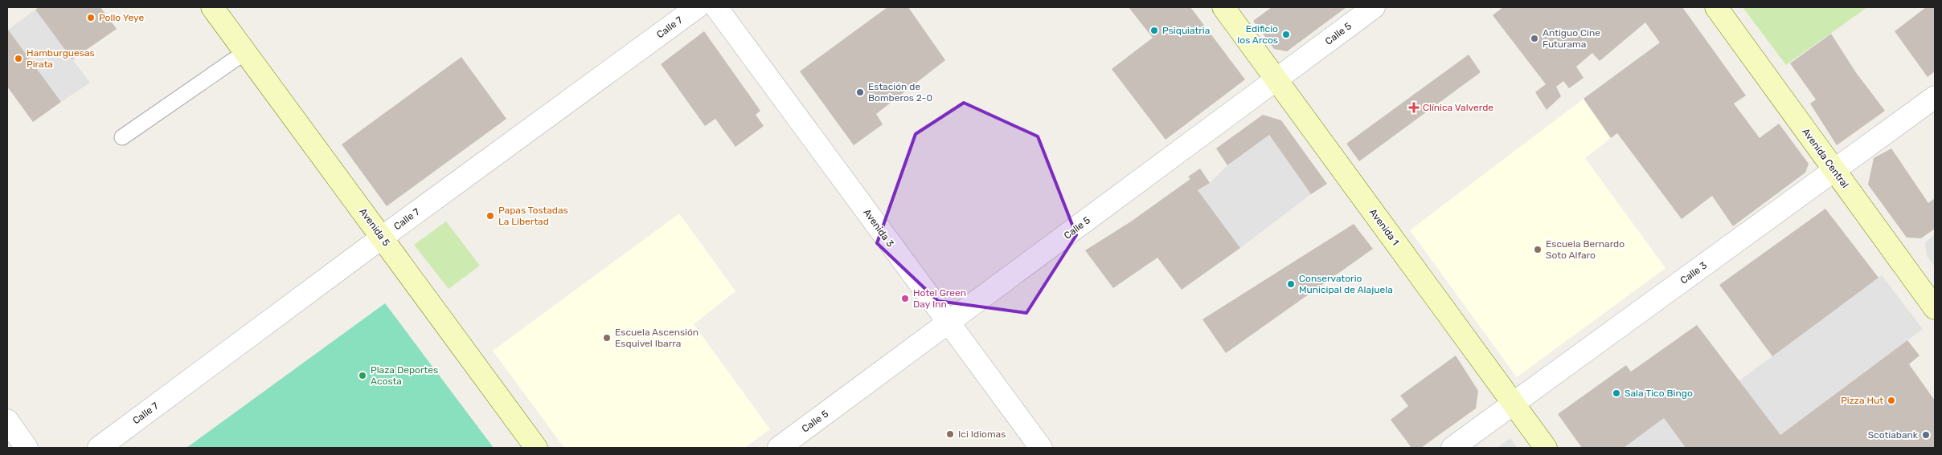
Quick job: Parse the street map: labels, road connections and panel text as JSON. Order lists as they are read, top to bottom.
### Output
{
  "streets": {
    "street": [
      "Calle 7",
      "Calle 5",
      "Avenida Central",
      "Avenida 5",
      "Avenida 1",
      "Avenida 3",
      "Calle 3"
    ]
  },
  "crossings": [
    ["Calle 7", "Avenida 5"],
    ["Calle 5", "Avenida 1"],
    ["Calle 5", "Avenida 3"],
    ["Avenida Central", "Calle 3"],
    ["Avenida 1", "Calle 3"]
  ],
  "places": {
    "other": [
      "Pollo Yeye",
      "Psiquiatria",
      "Edificio los Arcos",
      "Antiguo Cine Futurama",
      "Hamburguesas Pirata",
      "Estación de Bomberos 2-0",
      "Papas Tostadas La Libertad",
      "Escuela Bernardo Soto Alfaro",
      "Conservatorio Municipal de Alajuela",
      "Hotel Green Day Inn",
      "Escuela Ascensión Esquivel Ibarra",
      "Plaza Deportes Acosta",
      "Sala Tico Bingo",
      "Pizza Hut",
      "Ici Idiomas",
      "Scotiabank"
    ],
    "health": ["Clínica Valverde"]
  }
}
